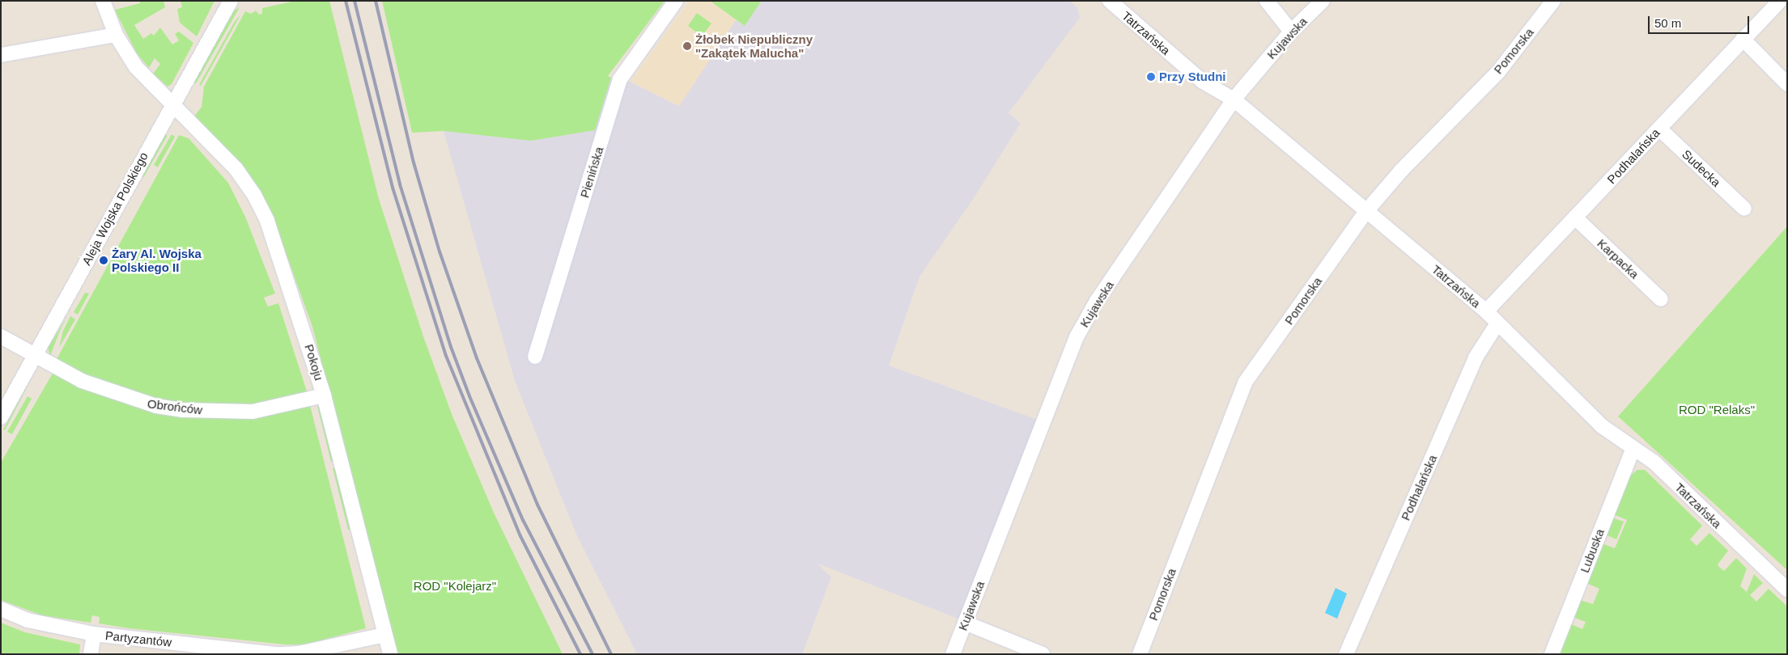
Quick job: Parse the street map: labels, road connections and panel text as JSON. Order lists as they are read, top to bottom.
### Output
{
  "streets": {
    "street": [
      "Tatrzańska",
      "Kujawska",
      "Pomorska",
      "Podhalańska",
      "Sudecka",
      "Pienińska",
      "Aleja Wojska Polskiego",
      "Karpacka",
      "Pokoju",
      "Obrońców",
      "Lubuska",
      "Partyzantów"
    ]
  },
  "crossings": [
    ["Tatrzańska", "Kujawska"],
    ["Tatrzańska", "Pomorska"],
    ["Tatrzańska", "Podhalańska"],
    ["Tatrzańska", "Lubuska"],
    ["Podhalańska", "Sudecka"],
    ["Podhalańska", "Karpacka"],
    ["Aleja Wojska Polskiego", "Pokoju"],
    ["Aleja Wojska Polskiego", "Obrońców"],
    ["Pokoju", "Obrońców"]
  ],
  "parks": ["ROD \"Relaks\"", "ROD \"Kolejarz\""],
  "places": ["Żłobek Niepubliczny \"Zakątek Malucha\"", "Przy Studni", "Żary Al. Wojska Polskiego II"],
  "scale_bar": "50 m"
}
